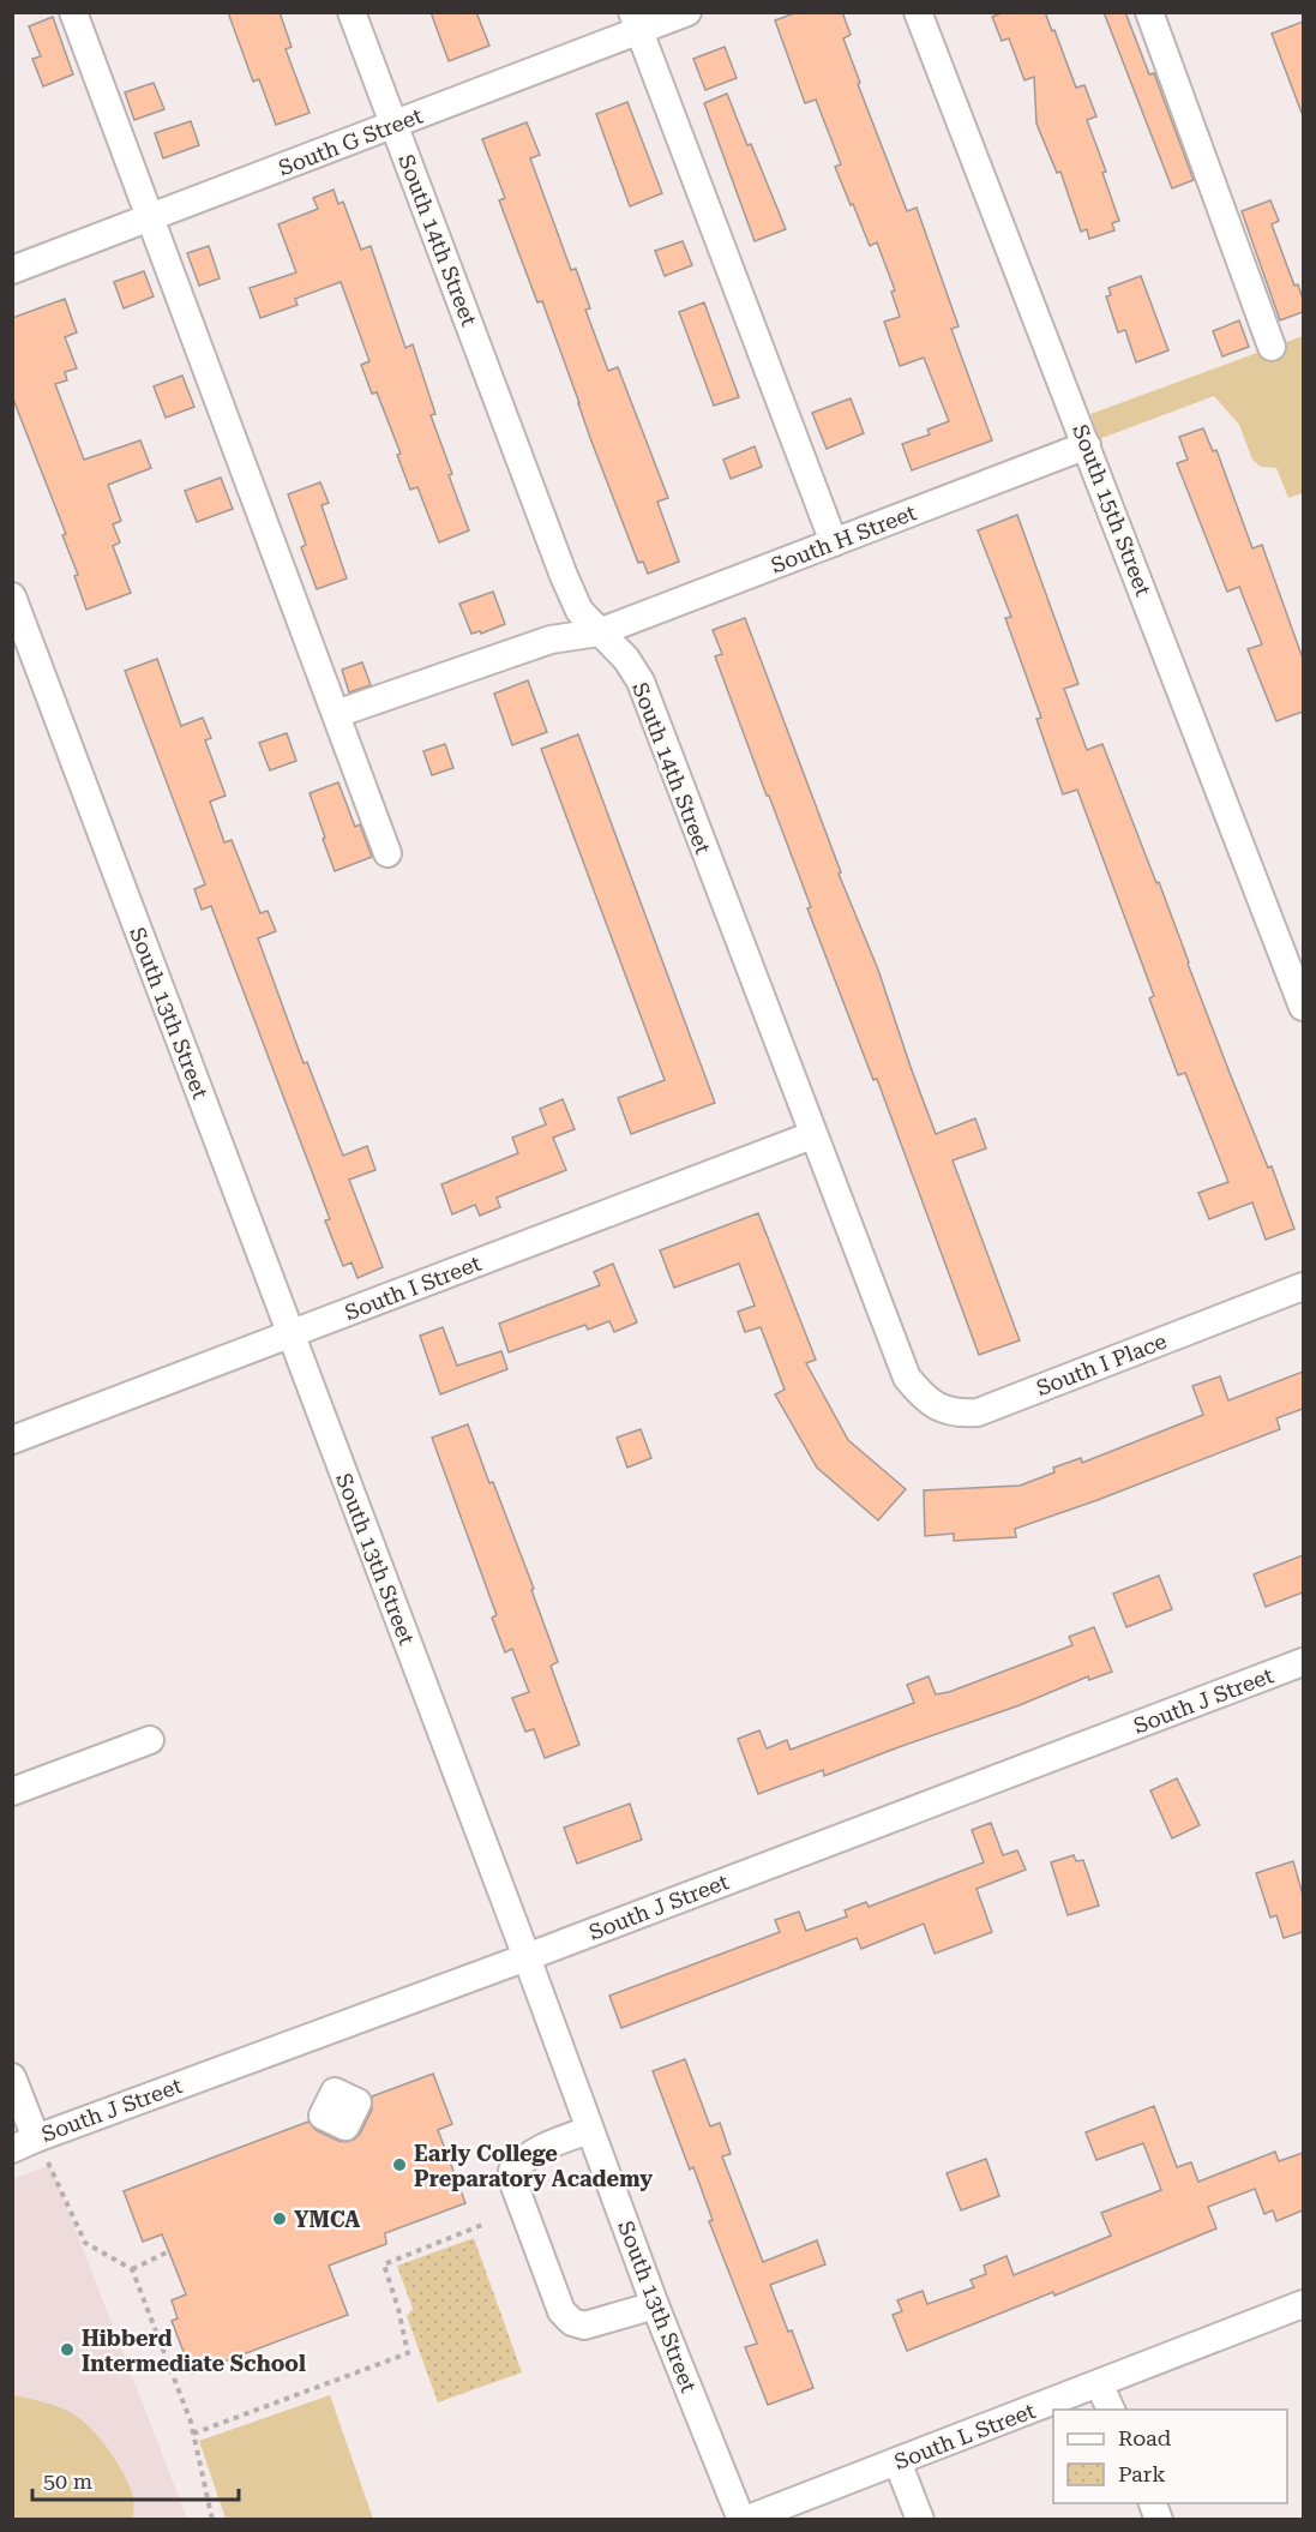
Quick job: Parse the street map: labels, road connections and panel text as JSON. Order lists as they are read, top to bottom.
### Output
{
  "streets": {
    "street": [
      "South G Street",
      "South 14th Street",
      "South 15th Street",
      "South H Street",
      "South 13th Street",
      "South I Street",
      "South I Place",
      "South J Street",
      "South L Street"
    ]
  },
  "crossings": [
    ["South G Street", "South 14th Street"],
    ["South 14th Street", "South H Street"],
    ["South 14th Street", "South I Street"],
    ["South 14th Street", "South I Place"],
    ["South 15th Street", "South H Street"],
    ["South 13th Street", "South I Street"],
    ["South 13th Street", "South J Street"],
    ["South 13th Street", "South L Street"]
  ],
  "places": ["Early College Preparatory Academy", "YMCA", "Hibberd Intermediate School"],
  "legend": ["Road", "Park"],
  "scale_bar": "50 m"
}
